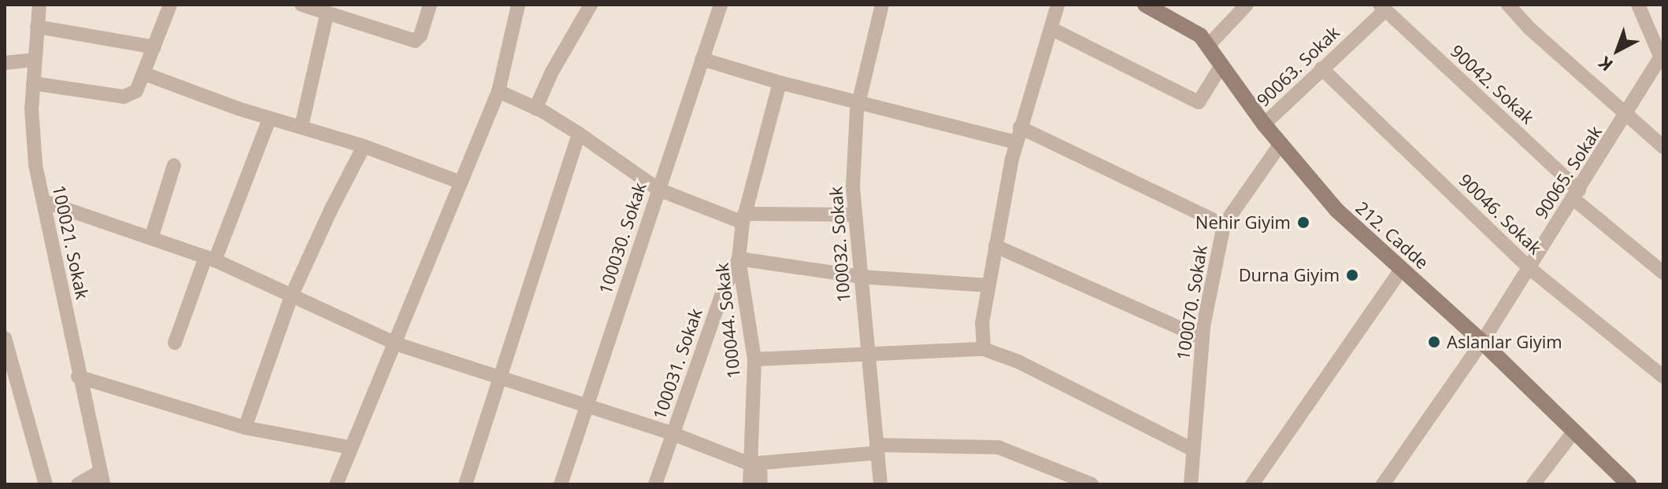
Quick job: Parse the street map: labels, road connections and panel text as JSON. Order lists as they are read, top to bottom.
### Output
{
  "streets": {
    "street": [
      "90063. Sokak",
      "90042. Sokak",
      "90065. Sokak",
      "90046. Sokak",
      "212. Cadde",
      "100030. Sokak",
      "100021. Sokak",
      "100032. Sokak",
      "100070. Sokak",
      "100044. Sokak",
      "100031. Sokak"
    ]
  },
  "crossings": [
    ["90063. Sokak", "90042. Sokak"],
    ["90063. Sokak", "90046. Sokak"],
    ["90063. Sokak", "212. Cadde"],
    ["90042. Sokak", "90065. Sokak"],
    ["90065. Sokak", "90046. Sokak"],
    ["90065. Sokak", "212. Cadde"],
    ["212. Cadde", "100070. Sokak"],
    ["100044. Sokak", "100031. Sokak"]
  ],
  "places": ["Nehir Giyim", "Durna Giyim", "Aslanlar Giyim"],
  "north": "bottom left"
}
